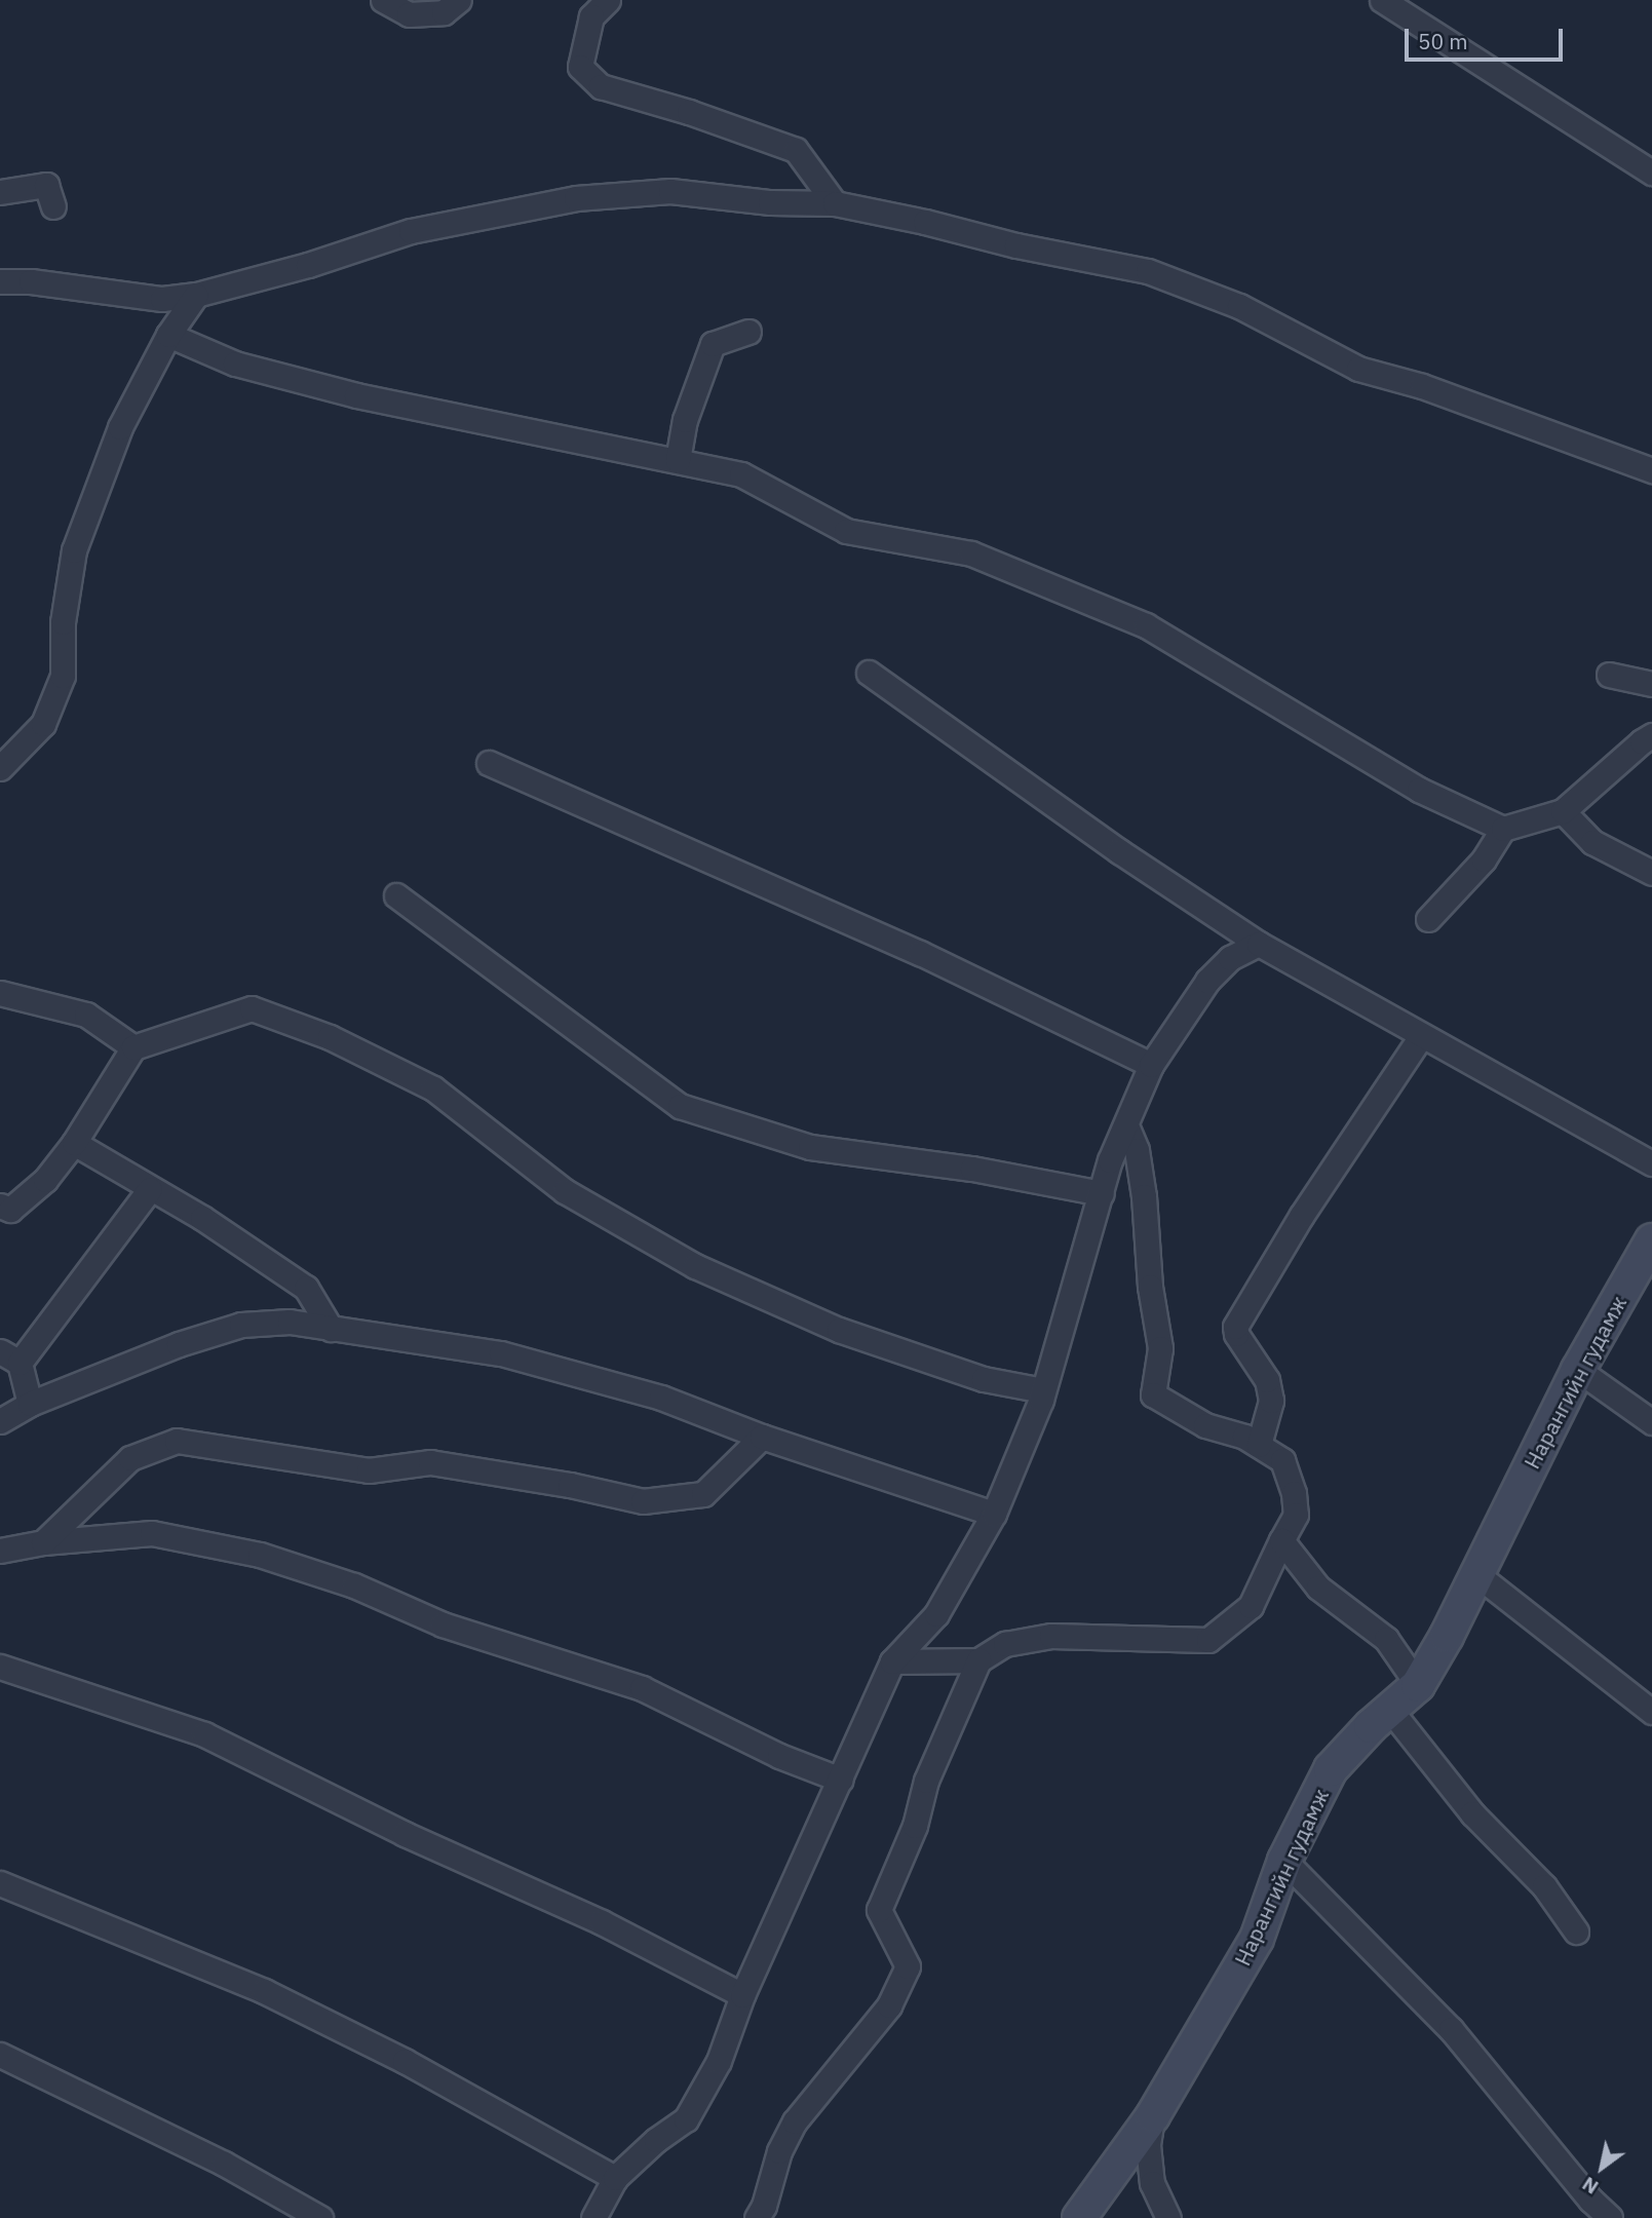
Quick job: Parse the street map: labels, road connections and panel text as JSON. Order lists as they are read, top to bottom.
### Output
{
  "streets": {
    "main road": ["Нарангийн гудамж"]
  },
  "scale_bar": "50 m",
  "north": "bottom left"
}
